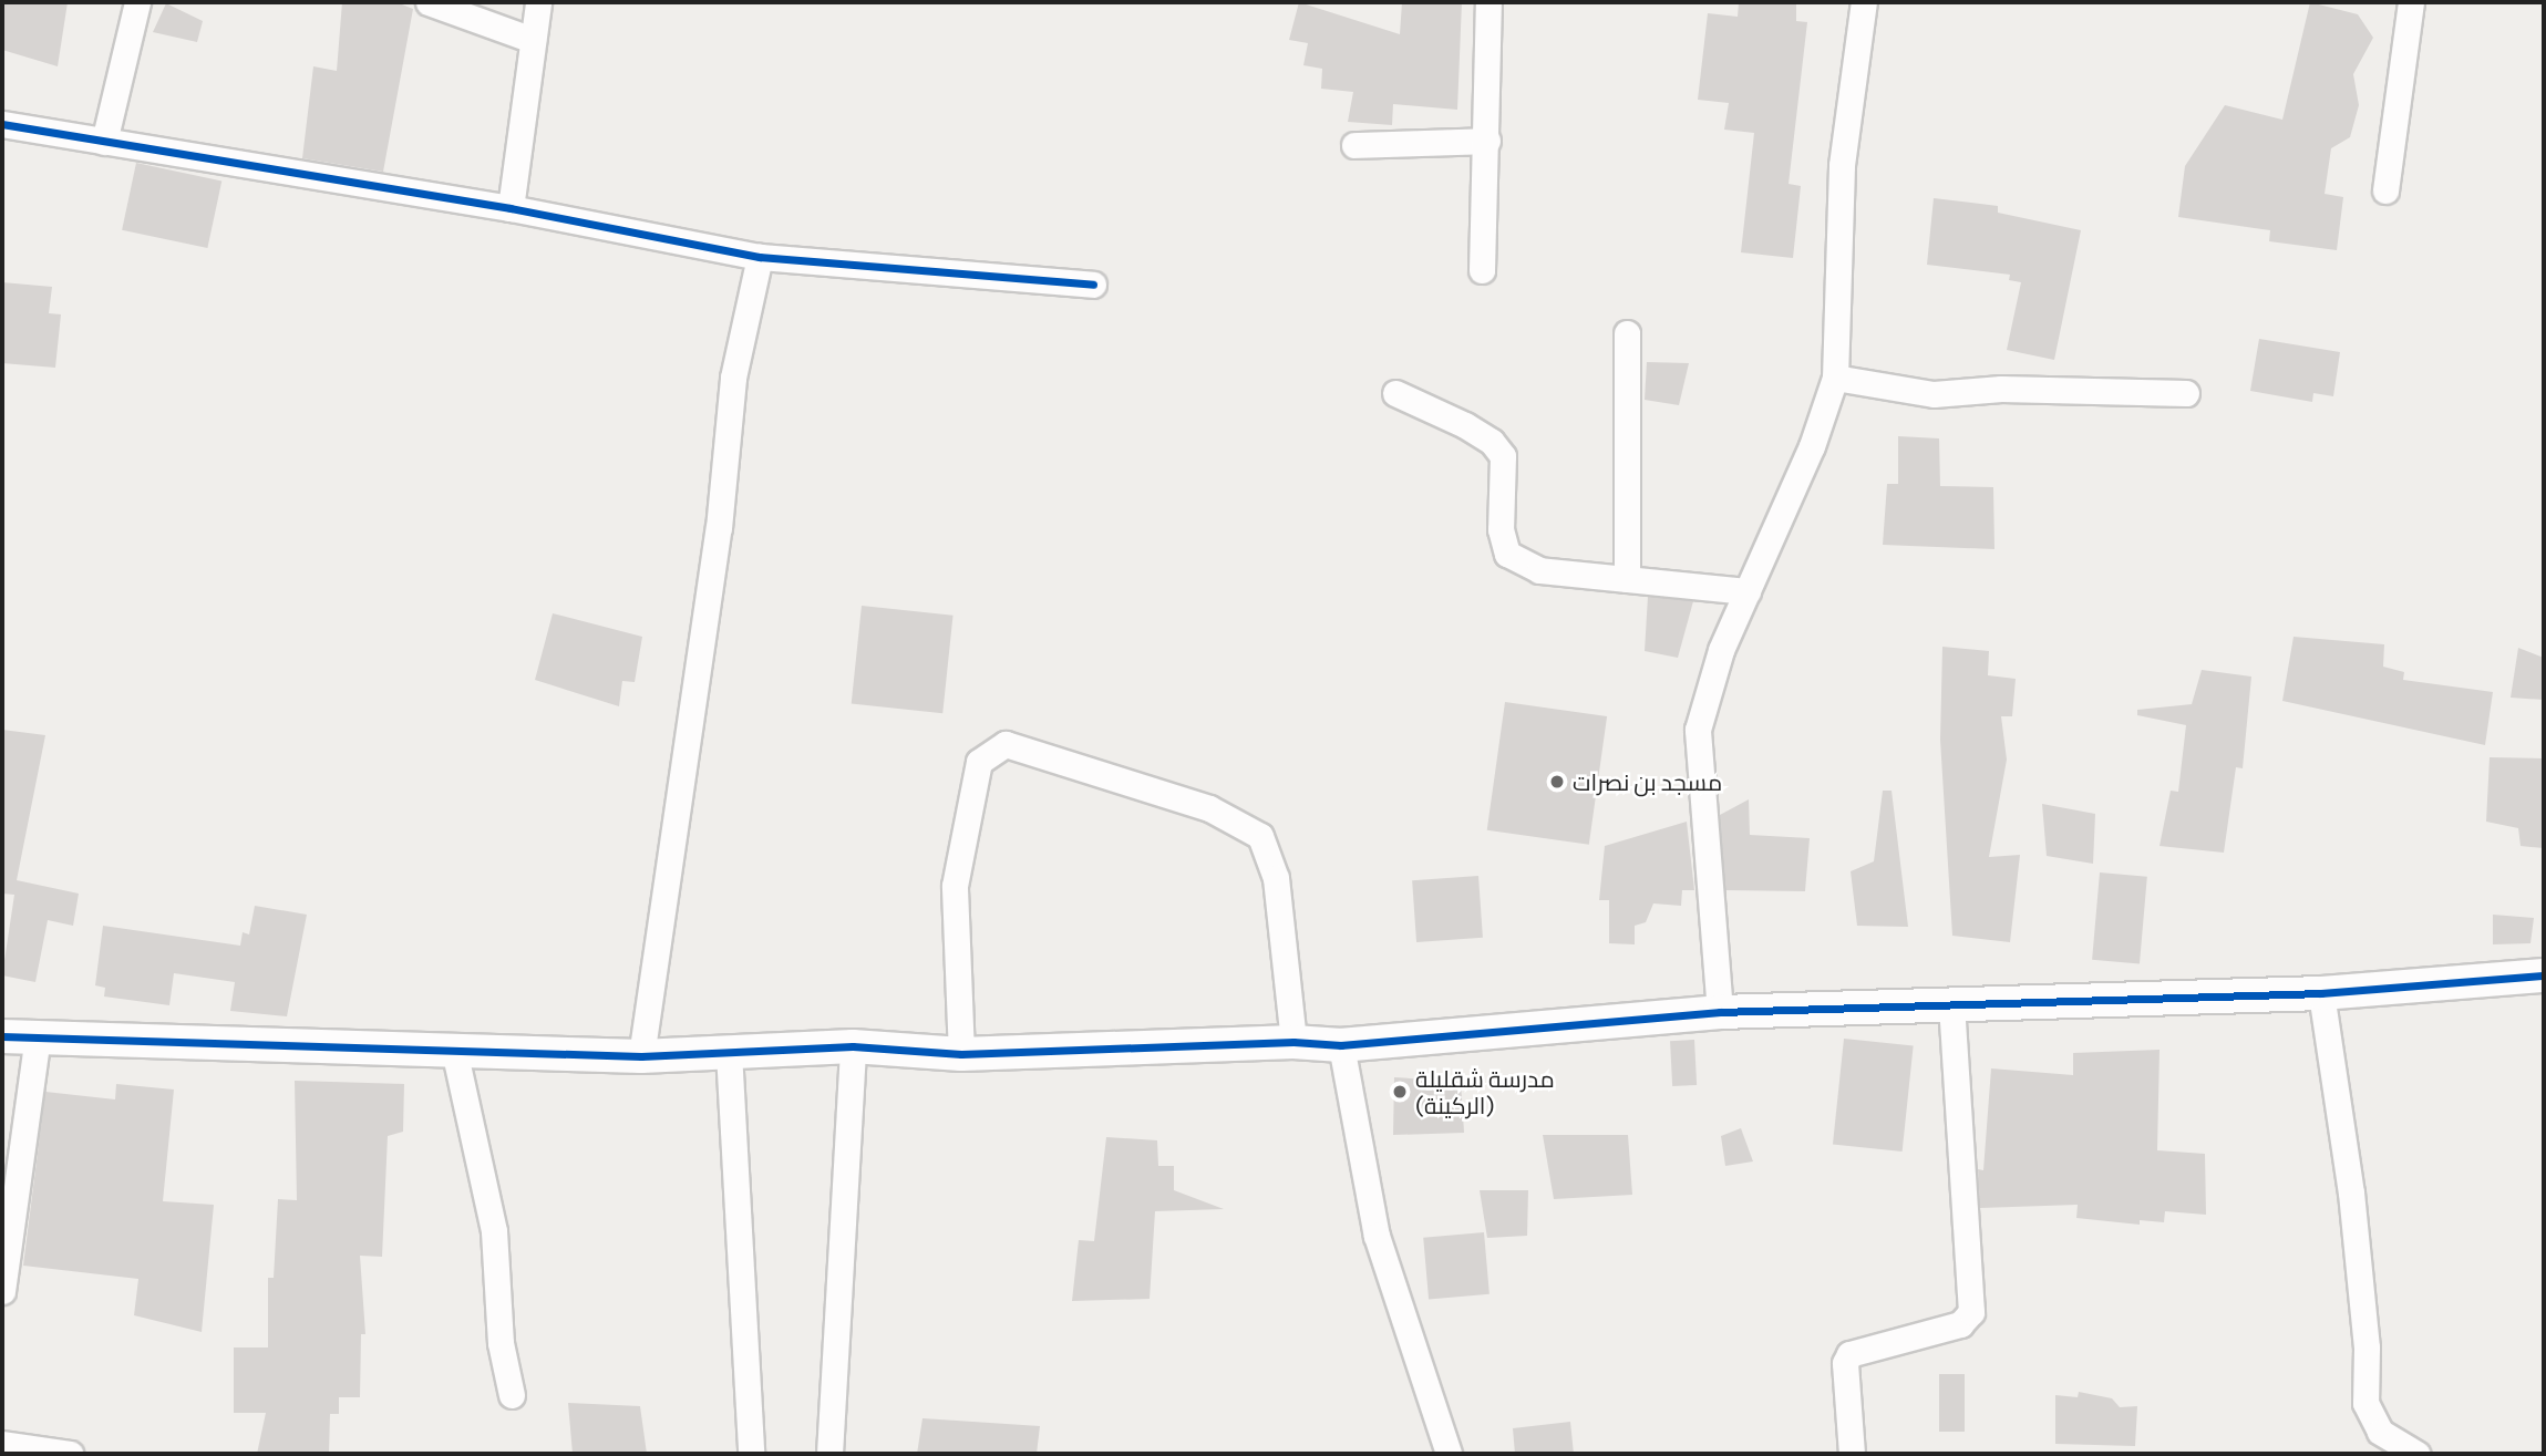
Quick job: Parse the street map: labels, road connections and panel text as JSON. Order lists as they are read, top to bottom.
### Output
{
  "places": ["مسجد بن نصرات", "مدرسة شقليلة (الركينة)"]
}
